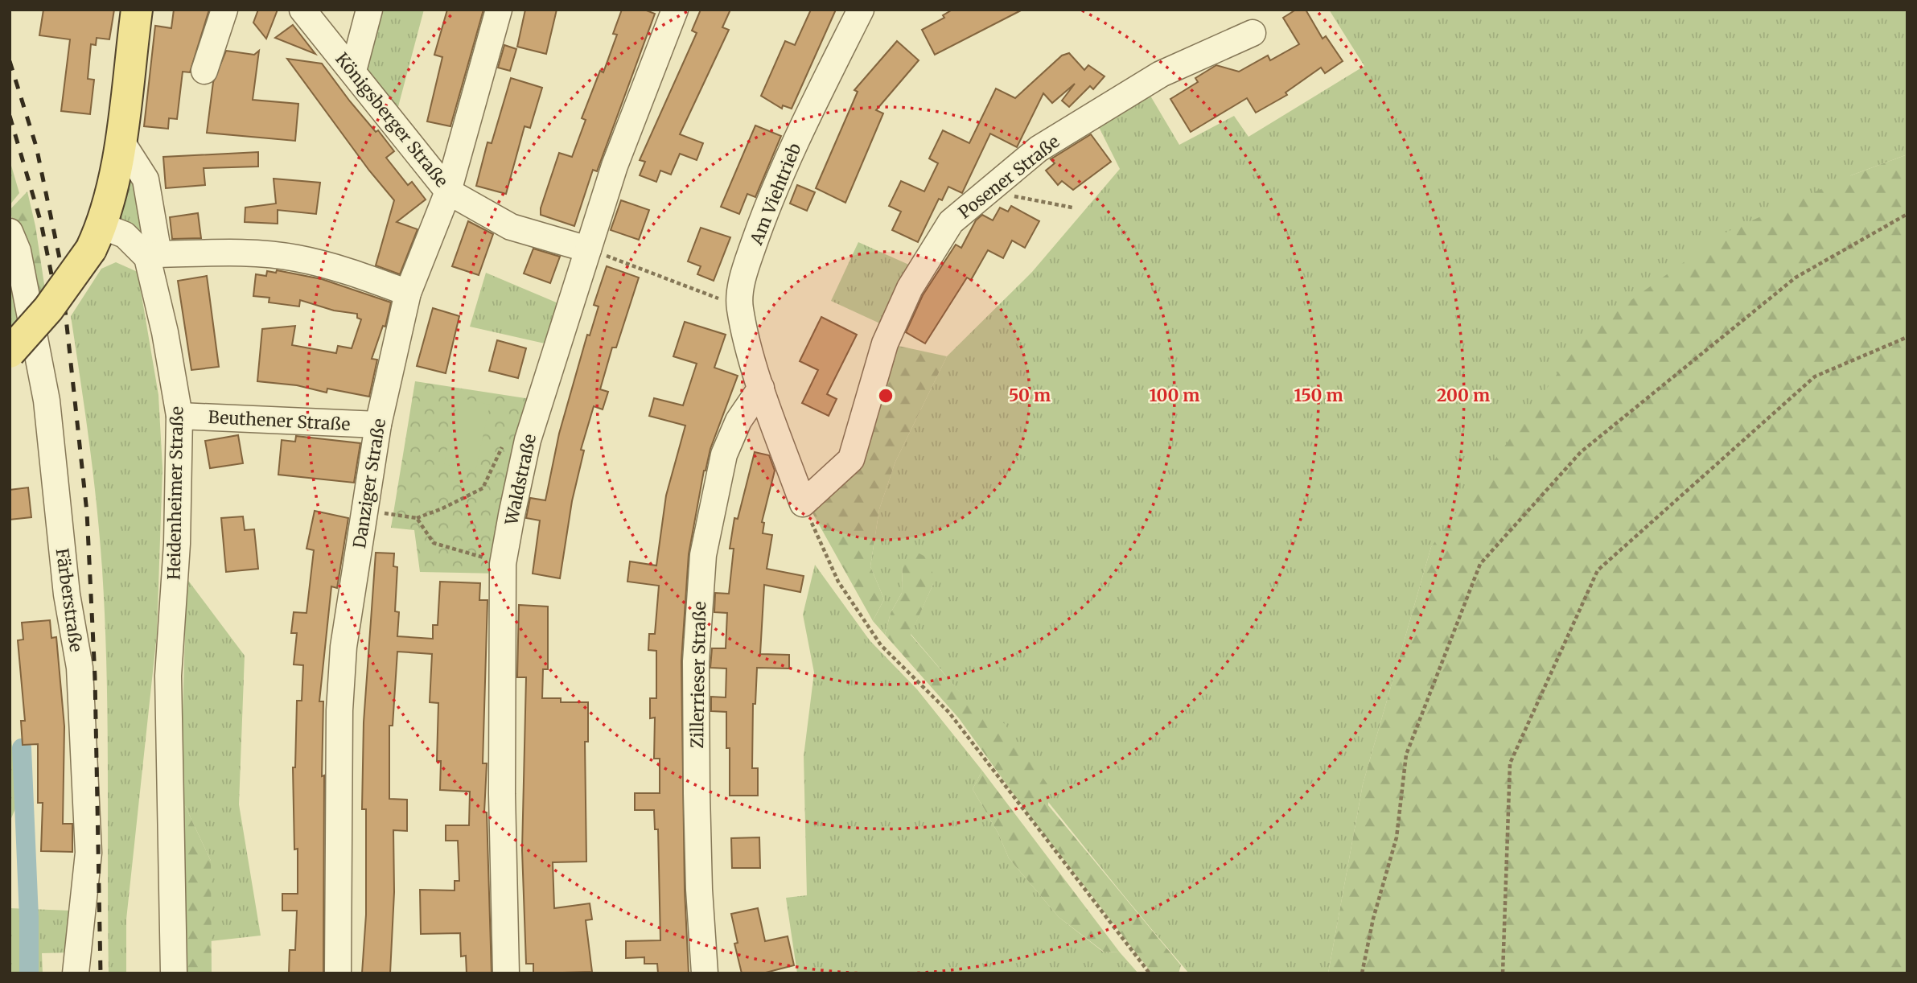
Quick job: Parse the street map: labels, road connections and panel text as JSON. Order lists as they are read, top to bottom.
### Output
{
  "streets": {
    "street": [
      "Königsberger Straße",
      "Posener Straße",
      "Am Viehtrieb",
      "Beuthener Straße",
      "Waldstraße",
      "Danziger Straße",
      "Heidenheimer Straße",
      "Färberstraße",
      "Zillerrieser Straße"
    ]
  },
  "crossings": [
    ["Königsberger Straße", "Waldstraße"],
    ["Königsberger Straße", "Danziger Straße"],
    ["Am Viehtrieb", "Zillerrieser Straße"],
    ["Beuthener Straße", "Danziger Straße"],
    ["Beuthener Straße", "Heidenheimer Straße"]
  ],
  "rings": [
    "50 m",
    "100 m",
    "150 m",
    "200 m"
  ]
}
